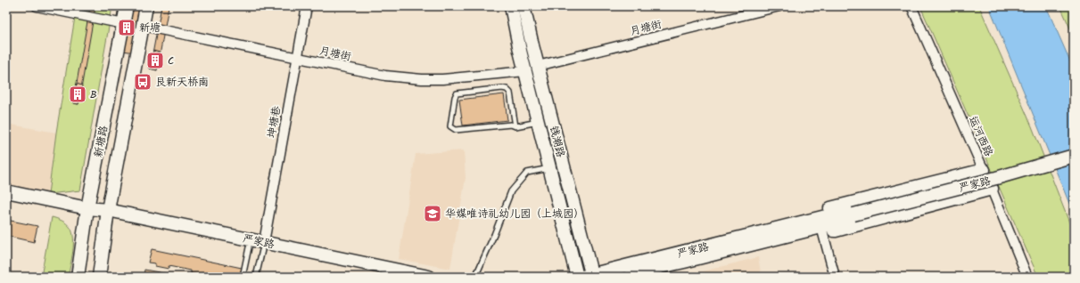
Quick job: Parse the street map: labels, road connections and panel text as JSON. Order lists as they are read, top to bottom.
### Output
{
  "streets": {
    "street": [
      "月塘街",
      "坤塘巷",
      "运河西路",
      "新塘路",
      "钱潮路",
      "严家路"
    ]
  },
  "crossings": [
    ["月塘街", "坤塘巷"],
    ["月塘街", "新塘路"],
    ["月塘街", "钱潮路"],
    ["坤塘巷", "严家路"],
    ["运河西路", "严家路"],
    ["新塘路", "严家路"],
    ["钱潮路", "严家路"]
  ],
  "places": {
    "building": ["新塘", "C", "B"],
    "bus stop": ["艮新天桥南"],
    "school or university": ["华媒唯诗礼幼儿园（上城园）"]
  }
}
